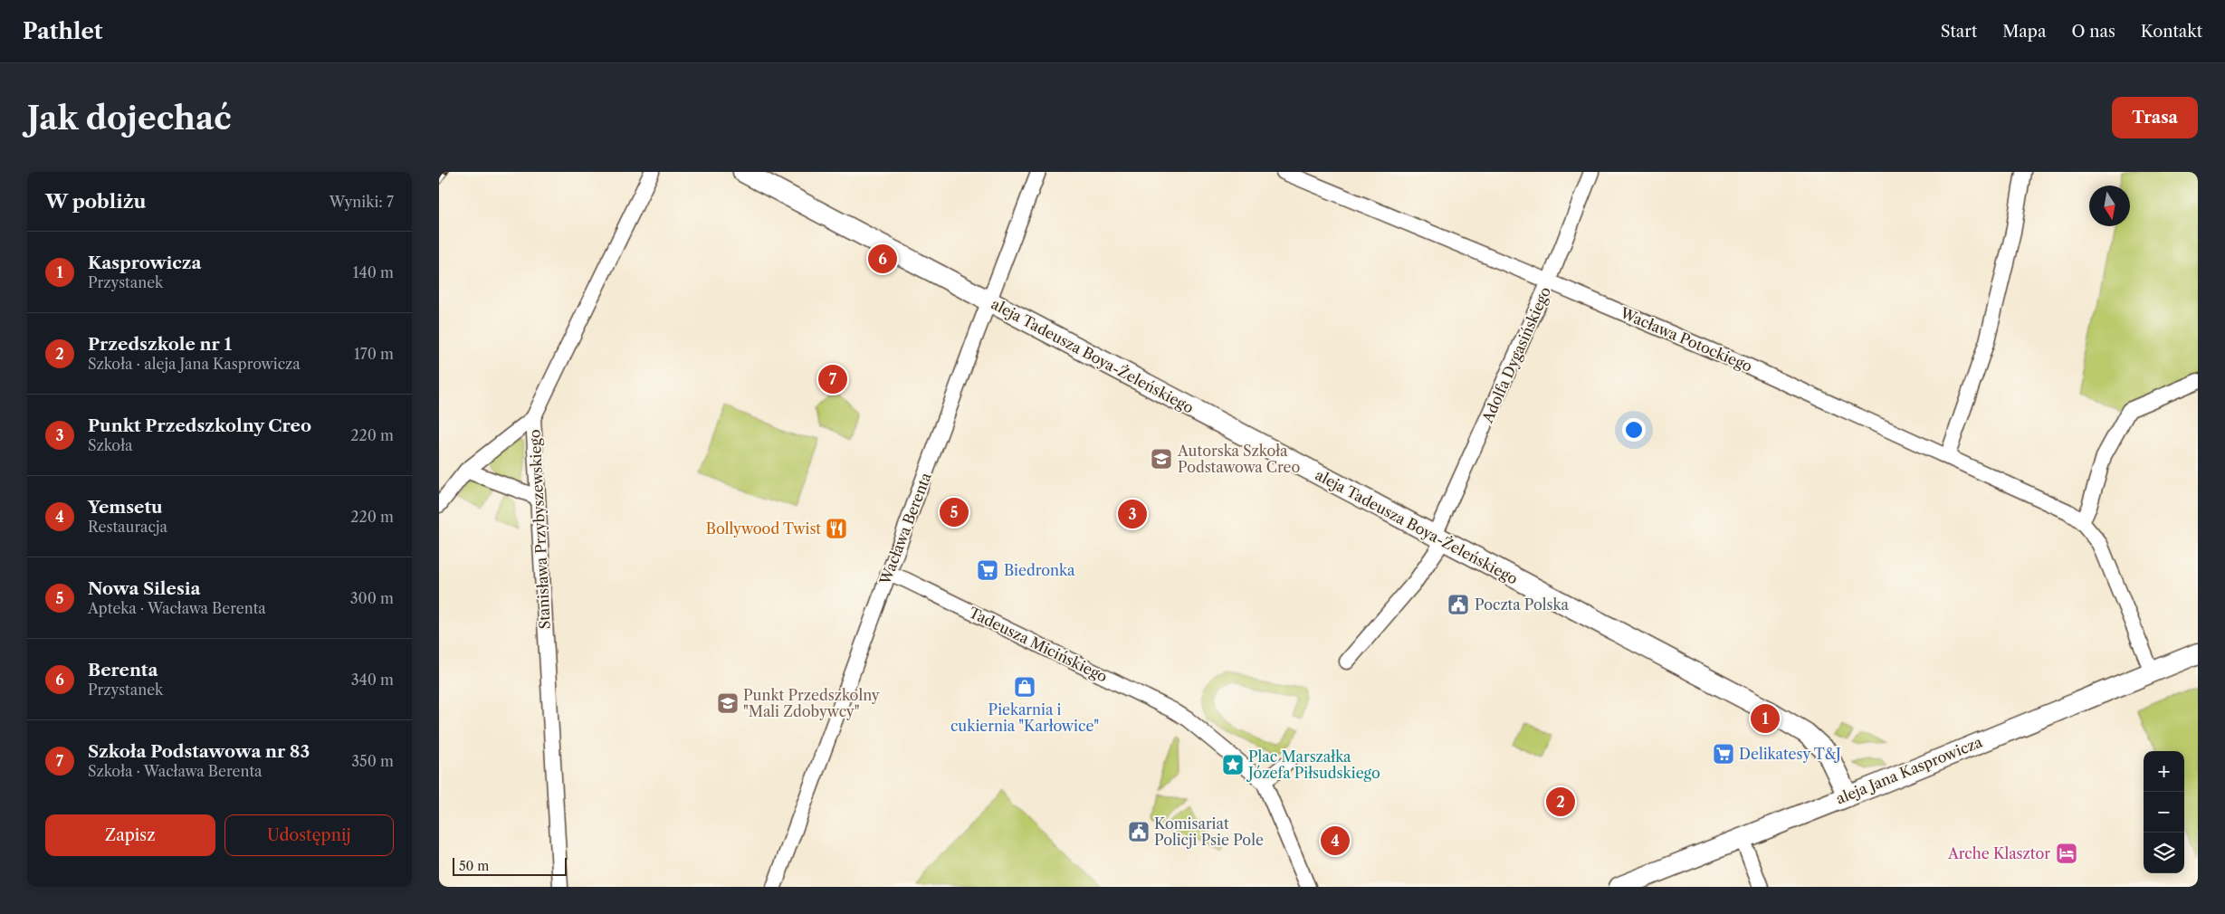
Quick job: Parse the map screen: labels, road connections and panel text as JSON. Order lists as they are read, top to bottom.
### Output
{
  "streets": {
    "street": [
      "Wacława Potockiego",
      "Adolfa Dygasińskiego",
      "aleja Tadeusza Boya-Żeleńskiego",
      "Wacława Berenta",
      "Stanisława Przybyszewskiego",
      "Tadeusza Micińskiego",
      "aleja Jana Kasprowicza"
    ]
  },
  "crossings": [
    ["Wacława Potockiego", "Adolfa Dygasińskiego"],
    ["Wacława Potockiego", "aleja Jana Kasprowicza"],
    ["Adolfa Dygasińskiego", "aleja Tadeusza Boya-Żeleńskiego"],
    ["aleja Tadeusza Boya-Żeleńskiego", "Wacława Berenta"],
    ["aleja Tadeusza Boya-Żeleńskiego", "aleja Jana Kasprowicza"],
    ["Wacława Berenta", "Tadeusza Micińskiego"]
  ],
  "places": {
    "school or university": ["Autorska Szkoła Podstawowa Creo", "Punkt Przedszkolny \"Mali Zdobywcy\""],
    "restaurant": ["Bollywood Twist"],
    "supermarket": ["Biedronka", "Delikatesy T&J"],
    "public building": ["Poczta Polska", "Komisariat Policji Psie Pole"],
    "shop": ["Piekarnia i cukiernia \"Karłowice\""],
    "place": ["Plac Marszałka Józefa Piłsudskiego"],
    "hotel": ["Arche Klasztor"]
  },
  "scale_bar": "50 m",
  "north": "bottom",
  "page": {
    "header": "Pathlet",
    "nav": [
      "Start",
      "Mapa",
      "O nas",
      "Kontakt"
    ],
    "buttons": [
      "Trasa",
      ["Zapisz", "Udostępnij"]
    ],
    "title": "Jak dojechać",
    "heading": ["W pobliżu", "Wyniki: 7"],
    "list": [
      {
        "mark": "1",
        "name": "Kasprowicza",
        "note": "Przystanek",
        "value": "140 m"
      },
      {
        "mark": "2",
        "name": "Przedszkole nr 1",
        "note": "Szkoła · aleja Jana Kasprowicza",
        "value": "170 m"
      },
      {
        "mark": "3",
        "name": "Punkt Przedszkolny Creo",
        "note": "Szkoła",
        "value": "220 m"
      },
      {
        "mark": "4",
        "name": "Yemsetu",
        "note": "Restauracja",
        "value": "220 m"
      },
      {
        "mark": "5",
        "name": "Nowa Silesia",
        "note": "Apteka · Wacława Berenta",
        "value": "300 m"
      },
      {
        "mark": "6",
        "name": "Berenta",
        "note": "Przystanek",
        "value": "340 m"
      },
      {
        "mark": "7",
        "name": "Szkoła Podstawowa nr 83",
        "note": "Szkoła · Wacława Berenta",
        "value": "350 m"
      }
    ],
    "pins": [
      "6",
      "7",
      "5",
      "3",
      "1",
      "2",
      "4"
    ],
    "map_buttons": ["+", "−"],
    "scale": "50 m"
  }
}
